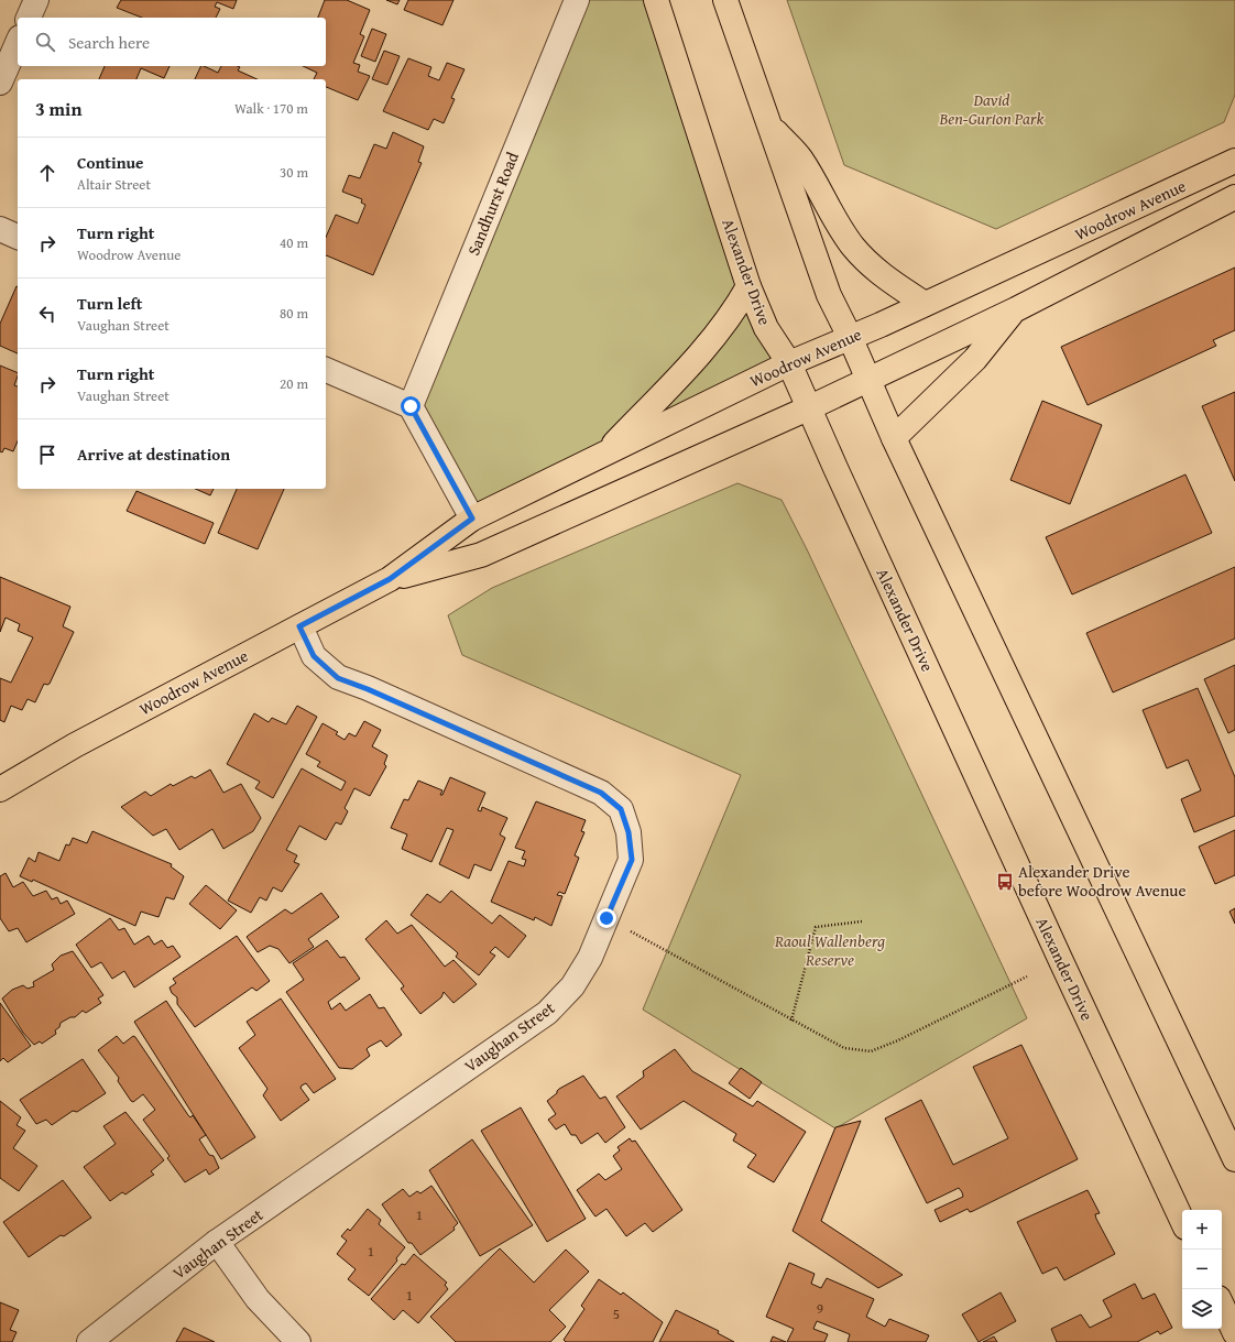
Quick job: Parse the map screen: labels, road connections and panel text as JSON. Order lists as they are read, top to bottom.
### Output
{
  "streets": {
    "main road": ["Woodrow Avenue", "Alexander Drive"],
    "street": ["Sandhurst Road", "Vaughan Street"]
  },
  "crossings": [
    ["Woodrow Avenue", "Alexander Drive"],
    ["Woodrow Avenue", "Vaughan Street"]
  ],
  "parks": ["David Ben-Gurion Park", "Raoul Wallenberg Reserve"],
  "places": {
    "bus stop": ["Alexander Drive before Woodrow Avenue"]
  },
  "house_numbers": [
    "1",
    "1",
    "1",
    "9",
    "5"
  ],
  "page": {
    "search": "Search here",
    "heading": ["3 min", "Walk · 170 m"],
    "list": [
      ["Continue", "Altair Street", "30 m"],
      ["Turn right", "Woodrow Avenue", "40 m"],
      ["Turn left", "Vaughan Street", "80 m"],
      ["Turn right", "Vaughan Street", "20 m"],
      "Arrive at destination"
    ],
    "map_buttons": ["+", "−"]
  }
}
